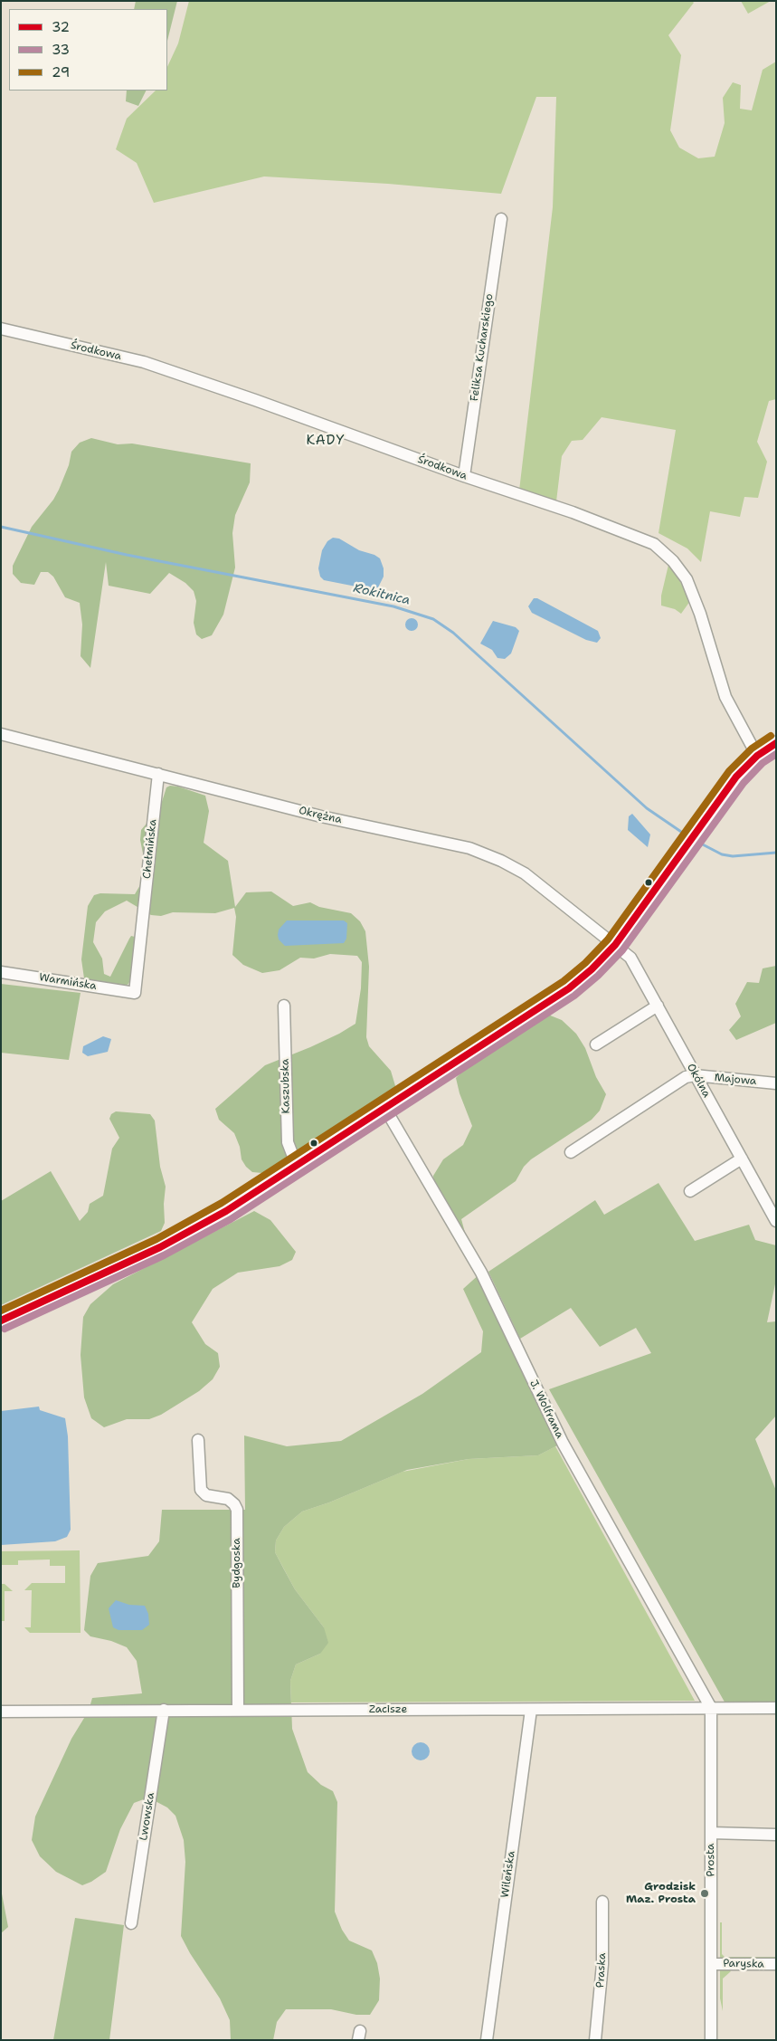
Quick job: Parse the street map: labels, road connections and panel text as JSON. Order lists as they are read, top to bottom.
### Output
{
  "streets": {
    "street": [
      "Feliksa Kucharskiego",
      "Środkowa",
      "Okrężna",
      "Chełmińska",
      "Warmińska",
      "Majowa",
      "Okólna",
      "Kaszubska",
      "J. Wolframa",
      "Bydgoska",
      "Zacisze",
      "Lwowska",
      "Prosta",
      "Wileńska",
      "Paryska",
      "Praska"
    ]
  },
  "crossings": [
    ["Feliksa Kucharskiego", "Środkowa"],
    ["Okrężna", "Chełmińska"],
    ["Okrężna", "Okólna"],
    ["Chełmińska", "Warmińska"],
    ["Majowa", "Okólna"],
    ["J. Wolframa", "Zacisze"],
    ["J. Wolframa", "Prosta"],
    ["Bydgoska", "Zacisze"],
    ["Zacisze", "Lwowska"],
    ["Zacisze", "Prosta"],
    ["Zacisze", "Wileńska"],
    ["Prosta", "Paryska"]
  ],
  "districts": ["KADY"],
  "water": ["Rokitnica"],
  "places": ["Grodzisk Maz. Prosta"],
  "lines": ["transit line 29", "transit line 32", "transit line 33"],
  "legend": ["32", "33", "29"]
}
